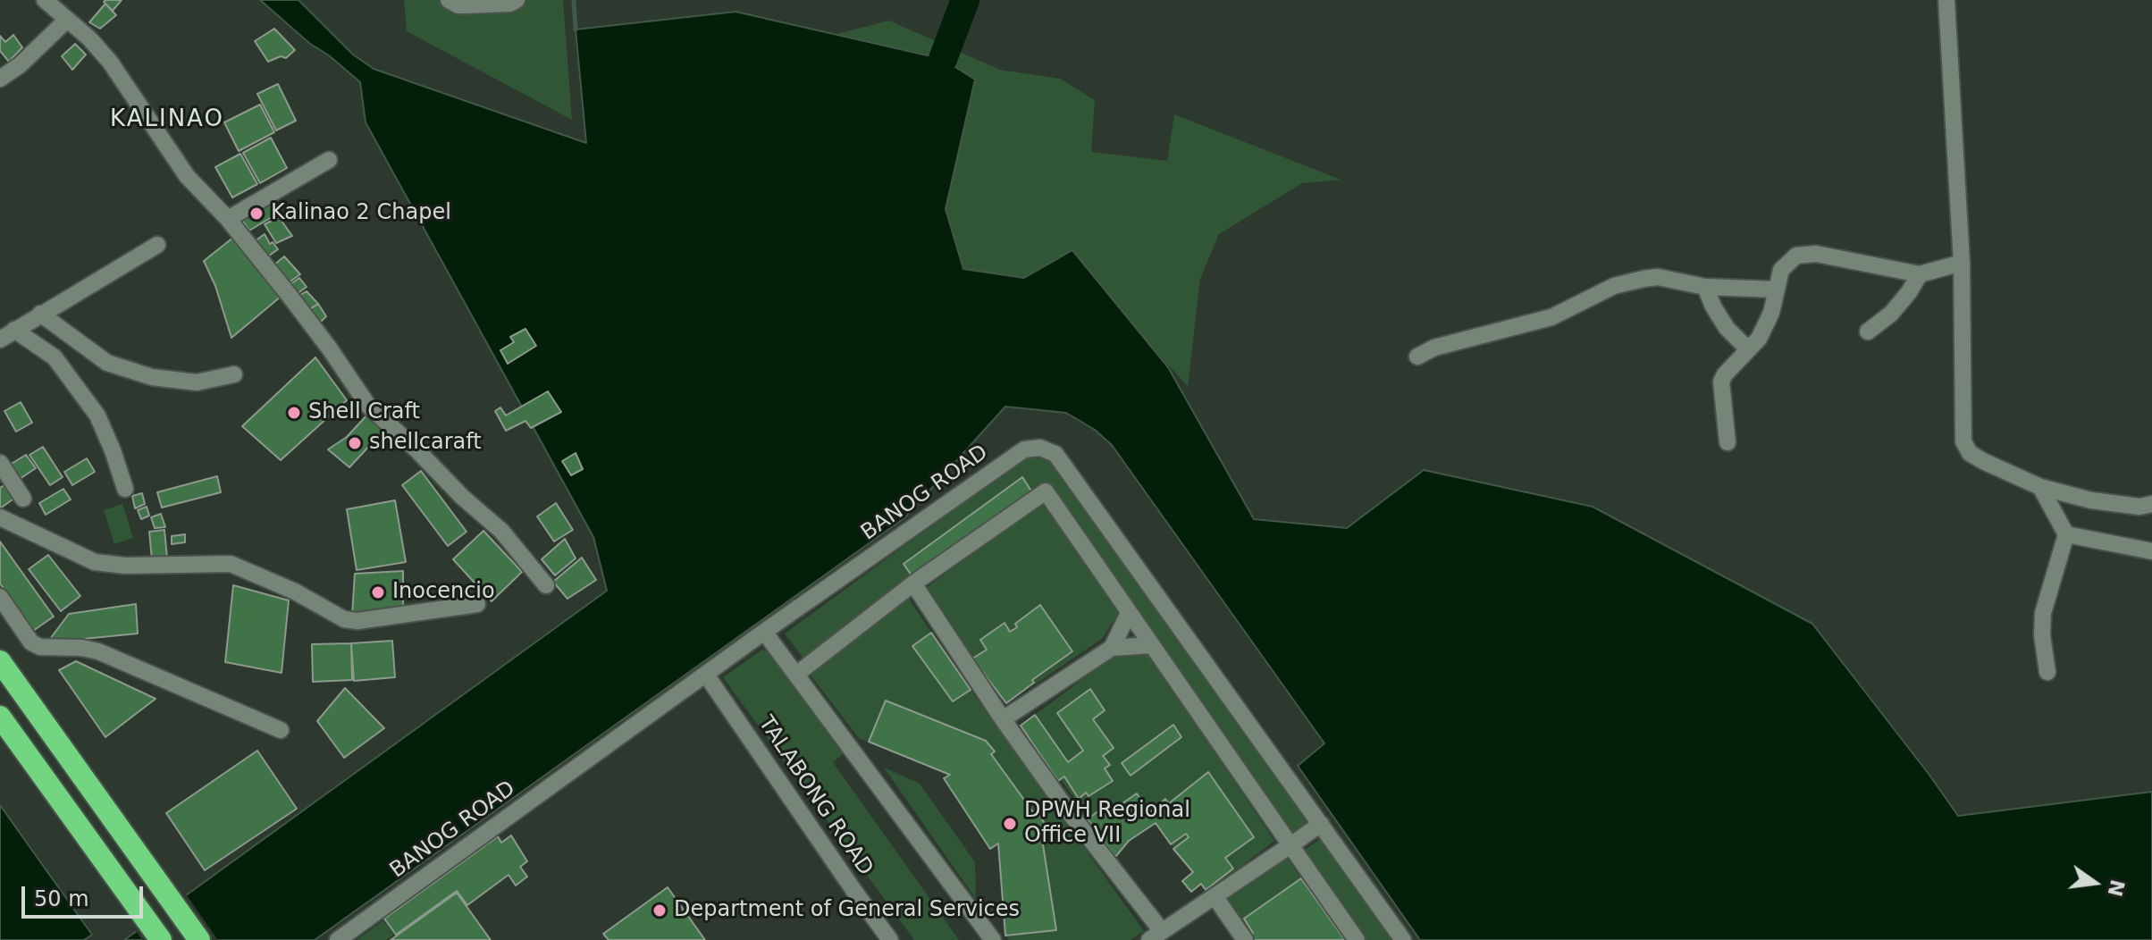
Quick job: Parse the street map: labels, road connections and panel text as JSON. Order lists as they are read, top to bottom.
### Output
{
  "streets": {
    "street": ["BANOG ROAD", "TALABONG ROAD"]
  },
  "crossings": [
    ["BANOG ROAD", "TALABONG ROAD"]
  ],
  "districts": ["KALINAO"],
  "places": [
    "Kalinao 2 Chapel",
    "Shell Craft",
    "shellcaraft",
    "Inocencio",
    "DPWH Regional Office VII",
    "Department of General Services"
  ],
  "scale_bar": "50 m",
  "north": "right"
}
